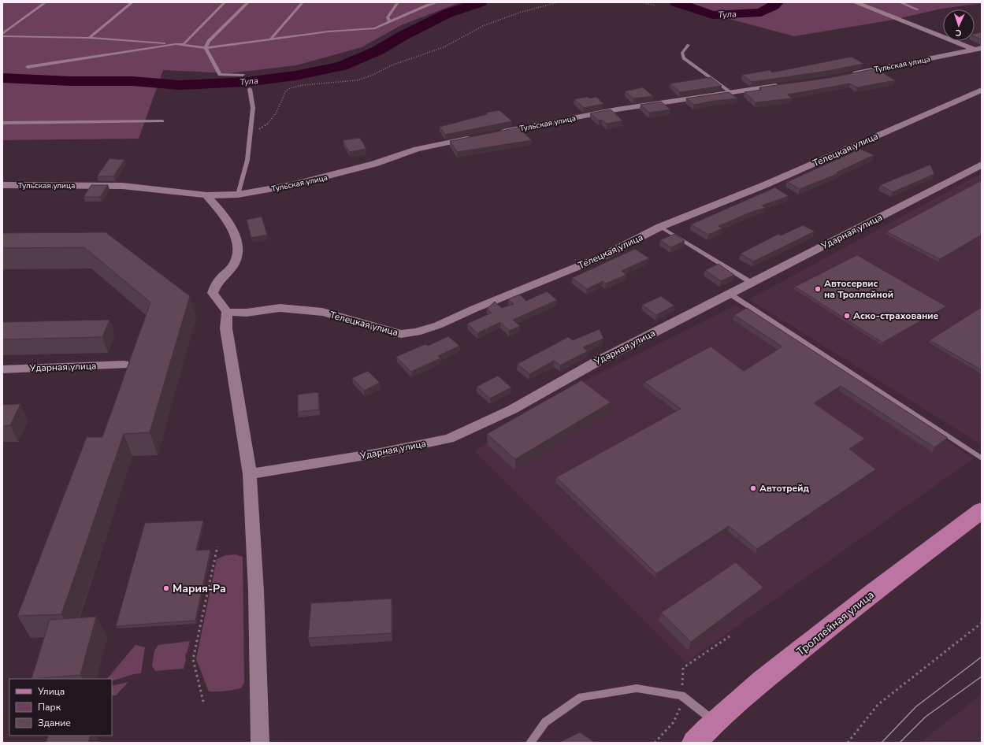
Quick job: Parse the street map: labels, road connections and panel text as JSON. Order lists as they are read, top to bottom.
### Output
{
  "streets": {
    "main road": ["Троллейная улица"],
    "street": ["Тульская улица", "Телецкая улица", "Ударная улица"]
  },
  "water": ["Тула"],
  "places": [
    "Автосервис на Троллейной",
    "Аско-страхование",
    "Автотрейд",
    "Мария-Ра"
  ],
  "legend": ["Улица", "Парк", "Здание"],
  "north": "bottom"
}
